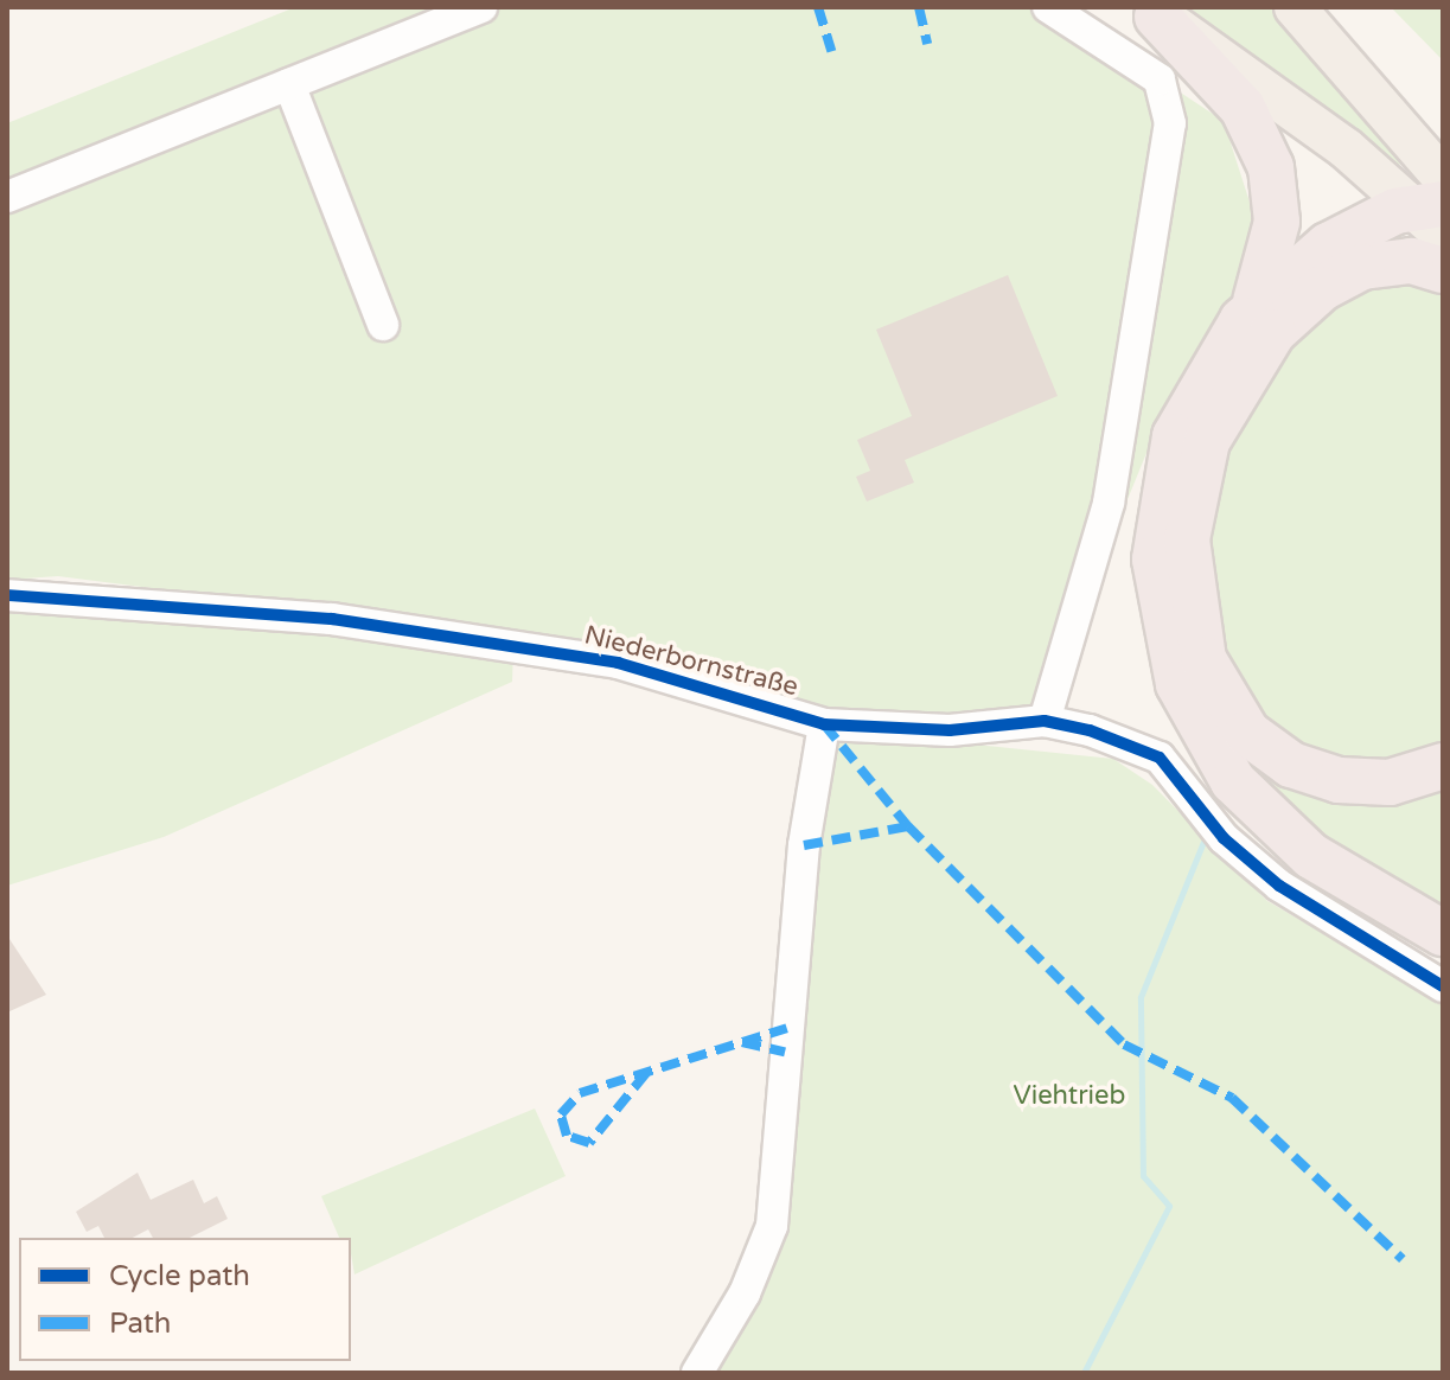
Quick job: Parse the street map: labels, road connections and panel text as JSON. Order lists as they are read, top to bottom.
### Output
{
  "streets": {
    "lane": ["Niederbornstraße"]
  },
  "parks": ["Viehtrieb"],
  "legend": ["Cycle path", "Path"]
}
